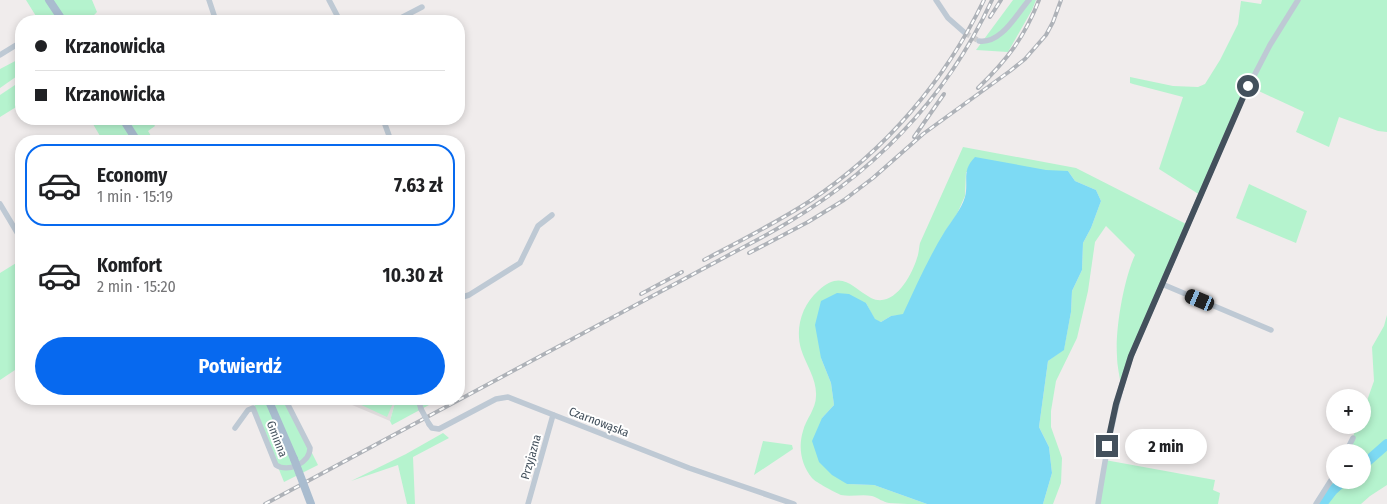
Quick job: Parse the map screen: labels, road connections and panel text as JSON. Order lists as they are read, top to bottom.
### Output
{
  "streets": {
    "street": ["Czarnowąska", "Gminna", "Przyjazna"]
  },
  "crossings": [
    ["Czarnowąska", "Przyjazna"]
  ],
  "page": {
    "banner": ["Krzanowicka", "Krzanowicka"],
    "list": [
      {
        "name": "Economy",
        "note": "1 min · 15:19",
        "value": "7.63 zł"
      },
      {
        "name": "Komfort",
        "note": "2 min · 15:20",
        "value": "10.30 zł"
      }
    ],
    "buttons": "Potwierdź",
    "map_buttons": ["+", "−"],
    "bubble": "2 min"
  }
}
